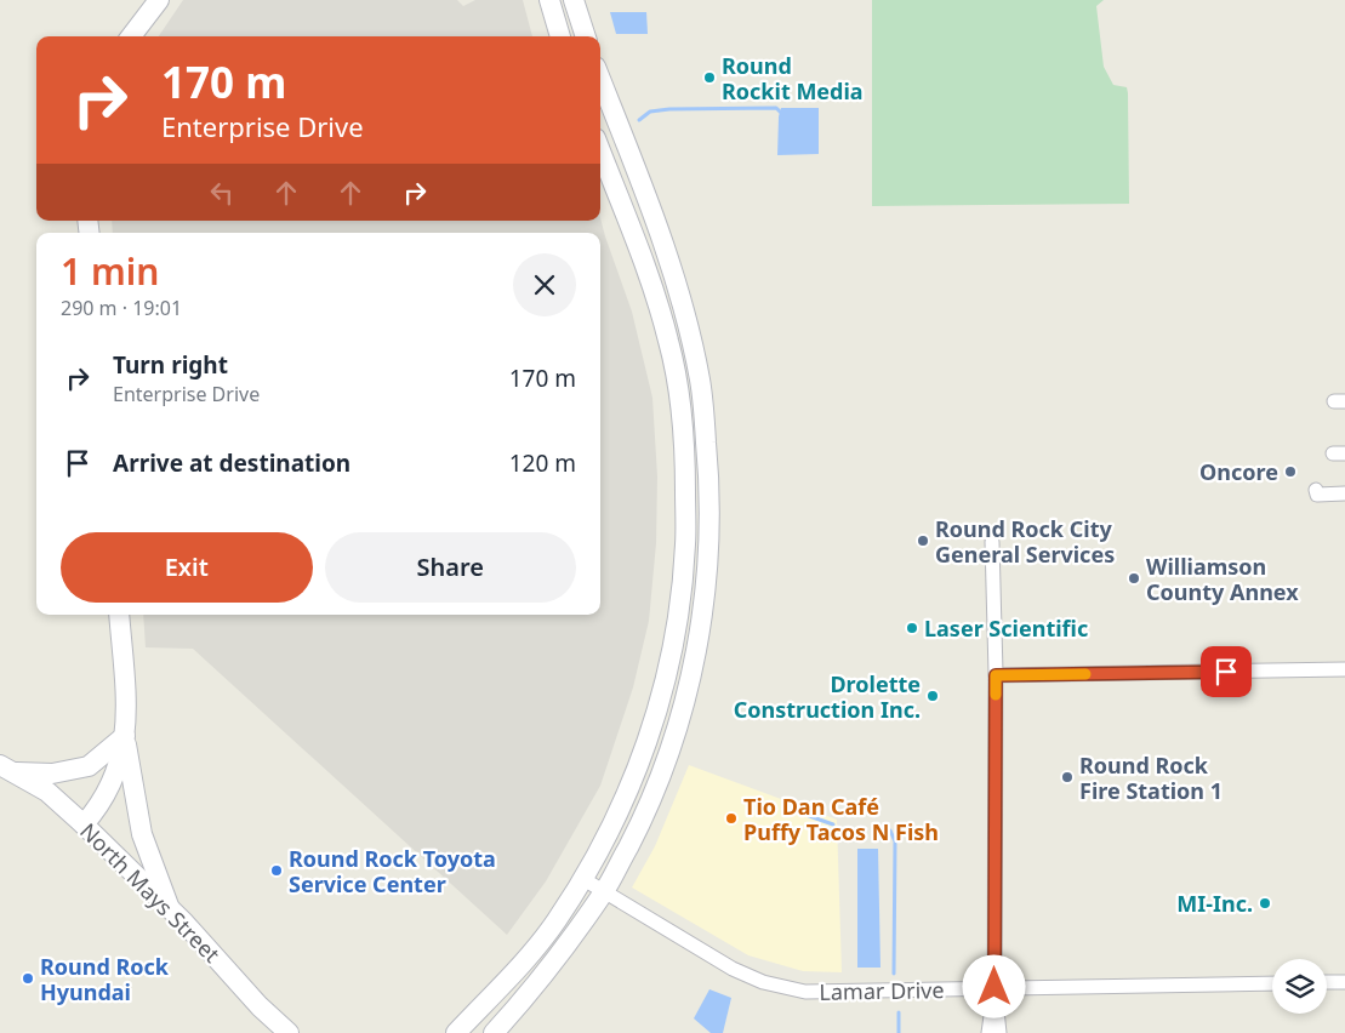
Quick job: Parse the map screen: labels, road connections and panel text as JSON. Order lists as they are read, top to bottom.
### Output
{
  "streets": {
    "main road": ["North Mays Street"],
    "street": ["Lamar Drive"]
  },
  "places": [
    "Round Rockit Media",
    "Oncore",
    "Round Rock City General Services",
    "Williamson County Annex",
    "Laser Scientific",
    "Drolette Construction Inc.",
    "Round Rock Fire Station 1",
    "Tio Dan Café Puffy Tacos N Fish",
    "Round Rock Toyota Service Center",
    "MI-Inc.",
    "Round Rock Hyundai"
  ],
  "page": {
    "turn": ["170 m", "Enterprise Drive"],
    "heading": ["1 min", "290 m · 19:01"],
    "list": [
      {
        "name": "Turn right",
        "note": "Enterprise Drive",
        "value": "170 m"
      },
      {
        "name": "Arrive at destination",
        "value": "120 m"
      }
    ],
    "buttons": ["Exit", "Share"]
  }
}
